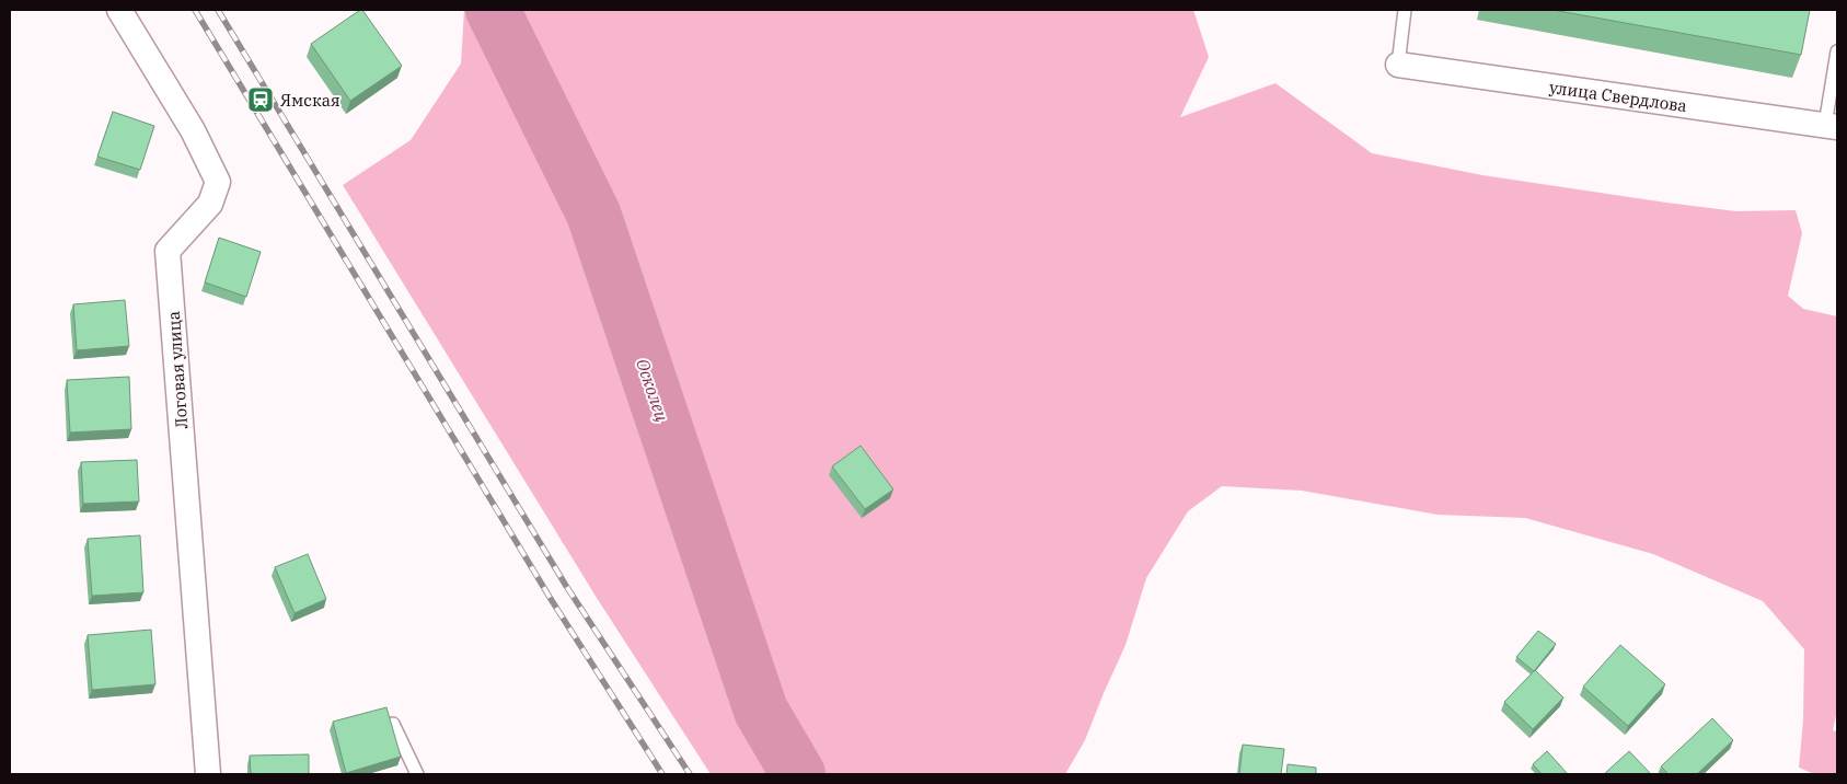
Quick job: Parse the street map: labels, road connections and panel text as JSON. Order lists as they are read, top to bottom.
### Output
{
  "streets": {
    "street": ["улица Свердлова", "Логовая улица"]
  },
  "water": ["Осколец"],
  "places": {
    "station": ["Ямская"]
  }
}
